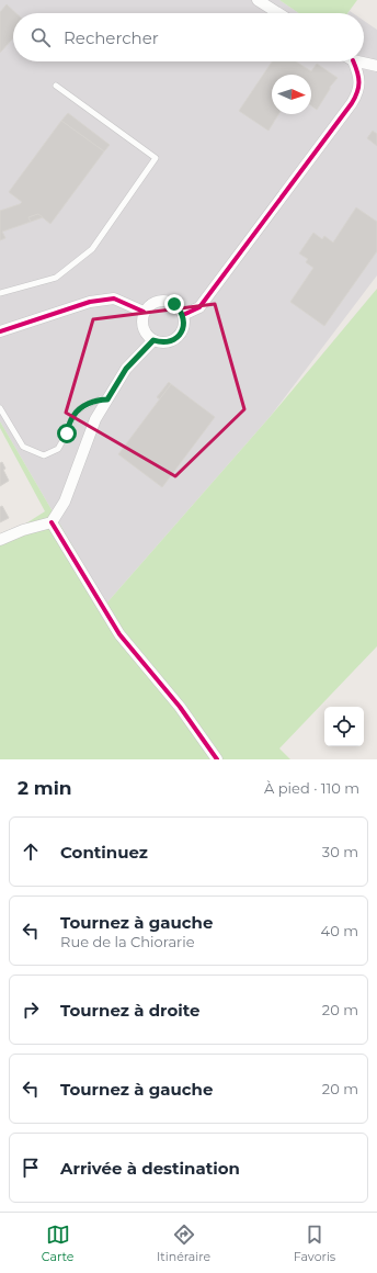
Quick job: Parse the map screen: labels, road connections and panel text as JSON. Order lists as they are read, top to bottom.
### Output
{
  "north": "right",
  "page": {
    "search": "Rechercher",
    "heading": ["2 min", "À pied · 110 m"],
    "list": [
      ["Continuez", "30 m"],
      ["Tournez à gauche", "Rue de la Chiorarie", "40 m"],
      ["Tournez à droite", "20 m"],
      ["Tournez à gauche", "20 m"],
      "Arrivée à destination"
    ],
    "nav": ["Carte", "Itinéraire", "Favoris"]
  }
}
